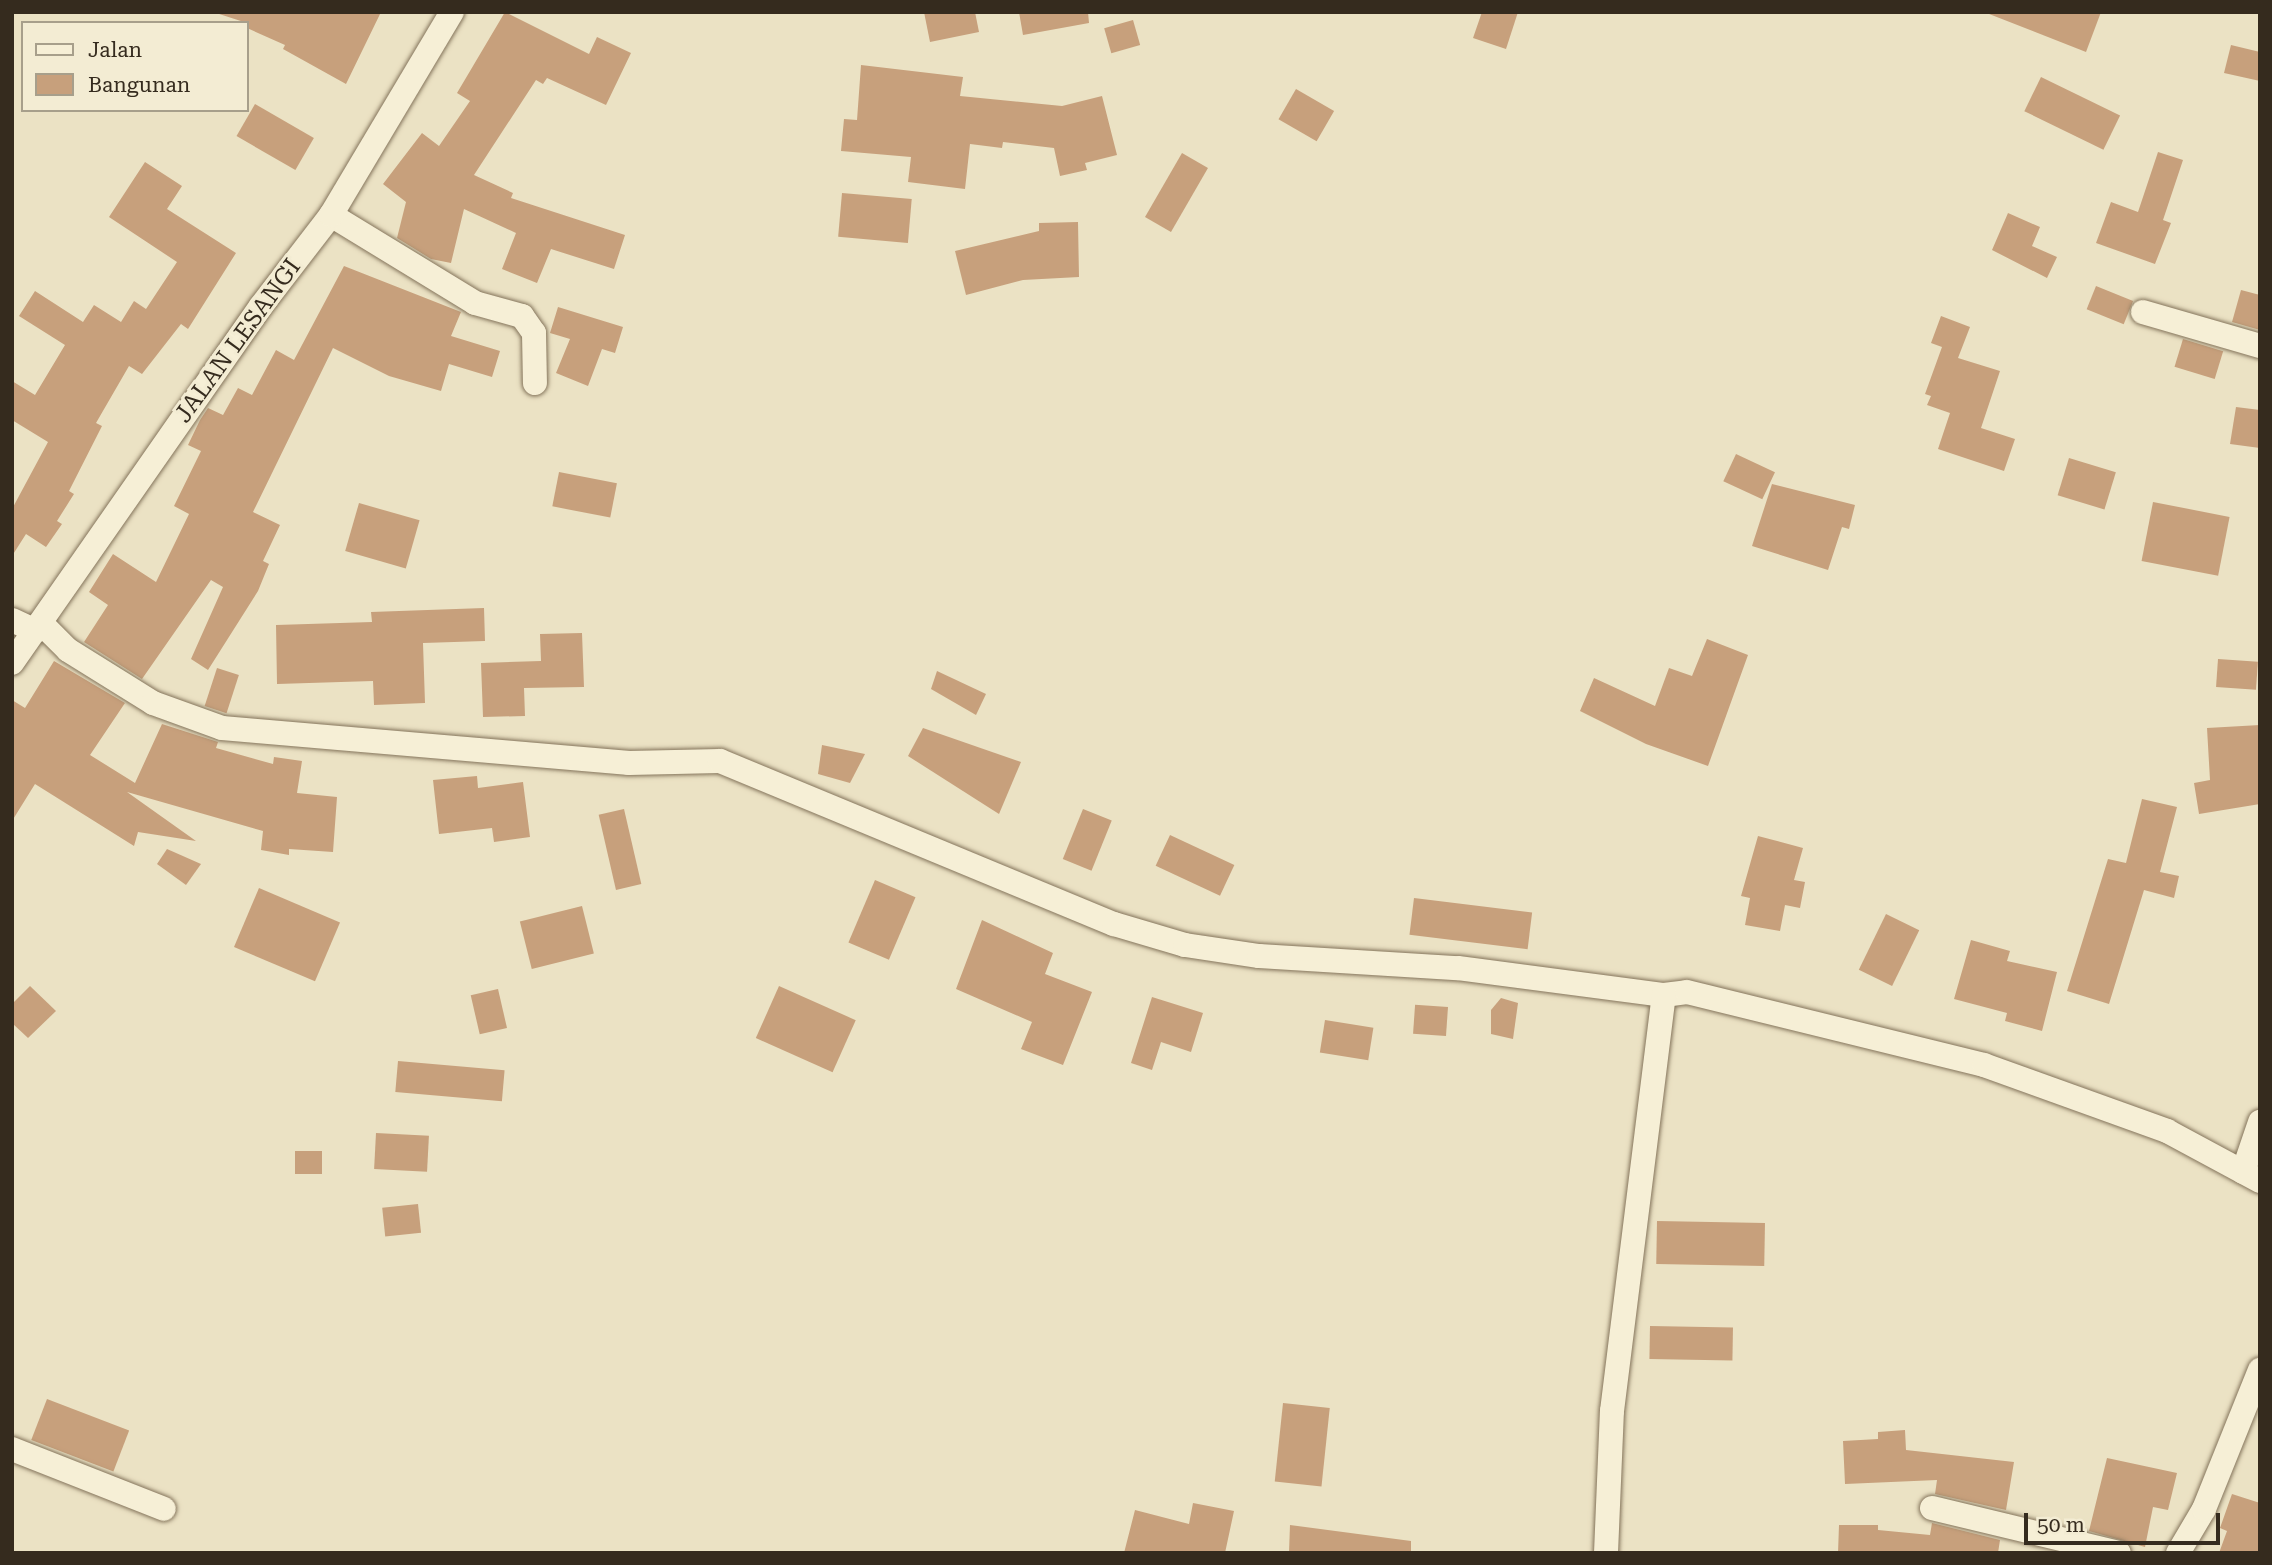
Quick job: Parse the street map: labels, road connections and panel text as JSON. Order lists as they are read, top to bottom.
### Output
{
  "streets": {
    "street": ["JALAN LESANGI"]
  },
  "legend": ["Jalan", "Bangunan"],
  "scale_bar": "50 m"
}
